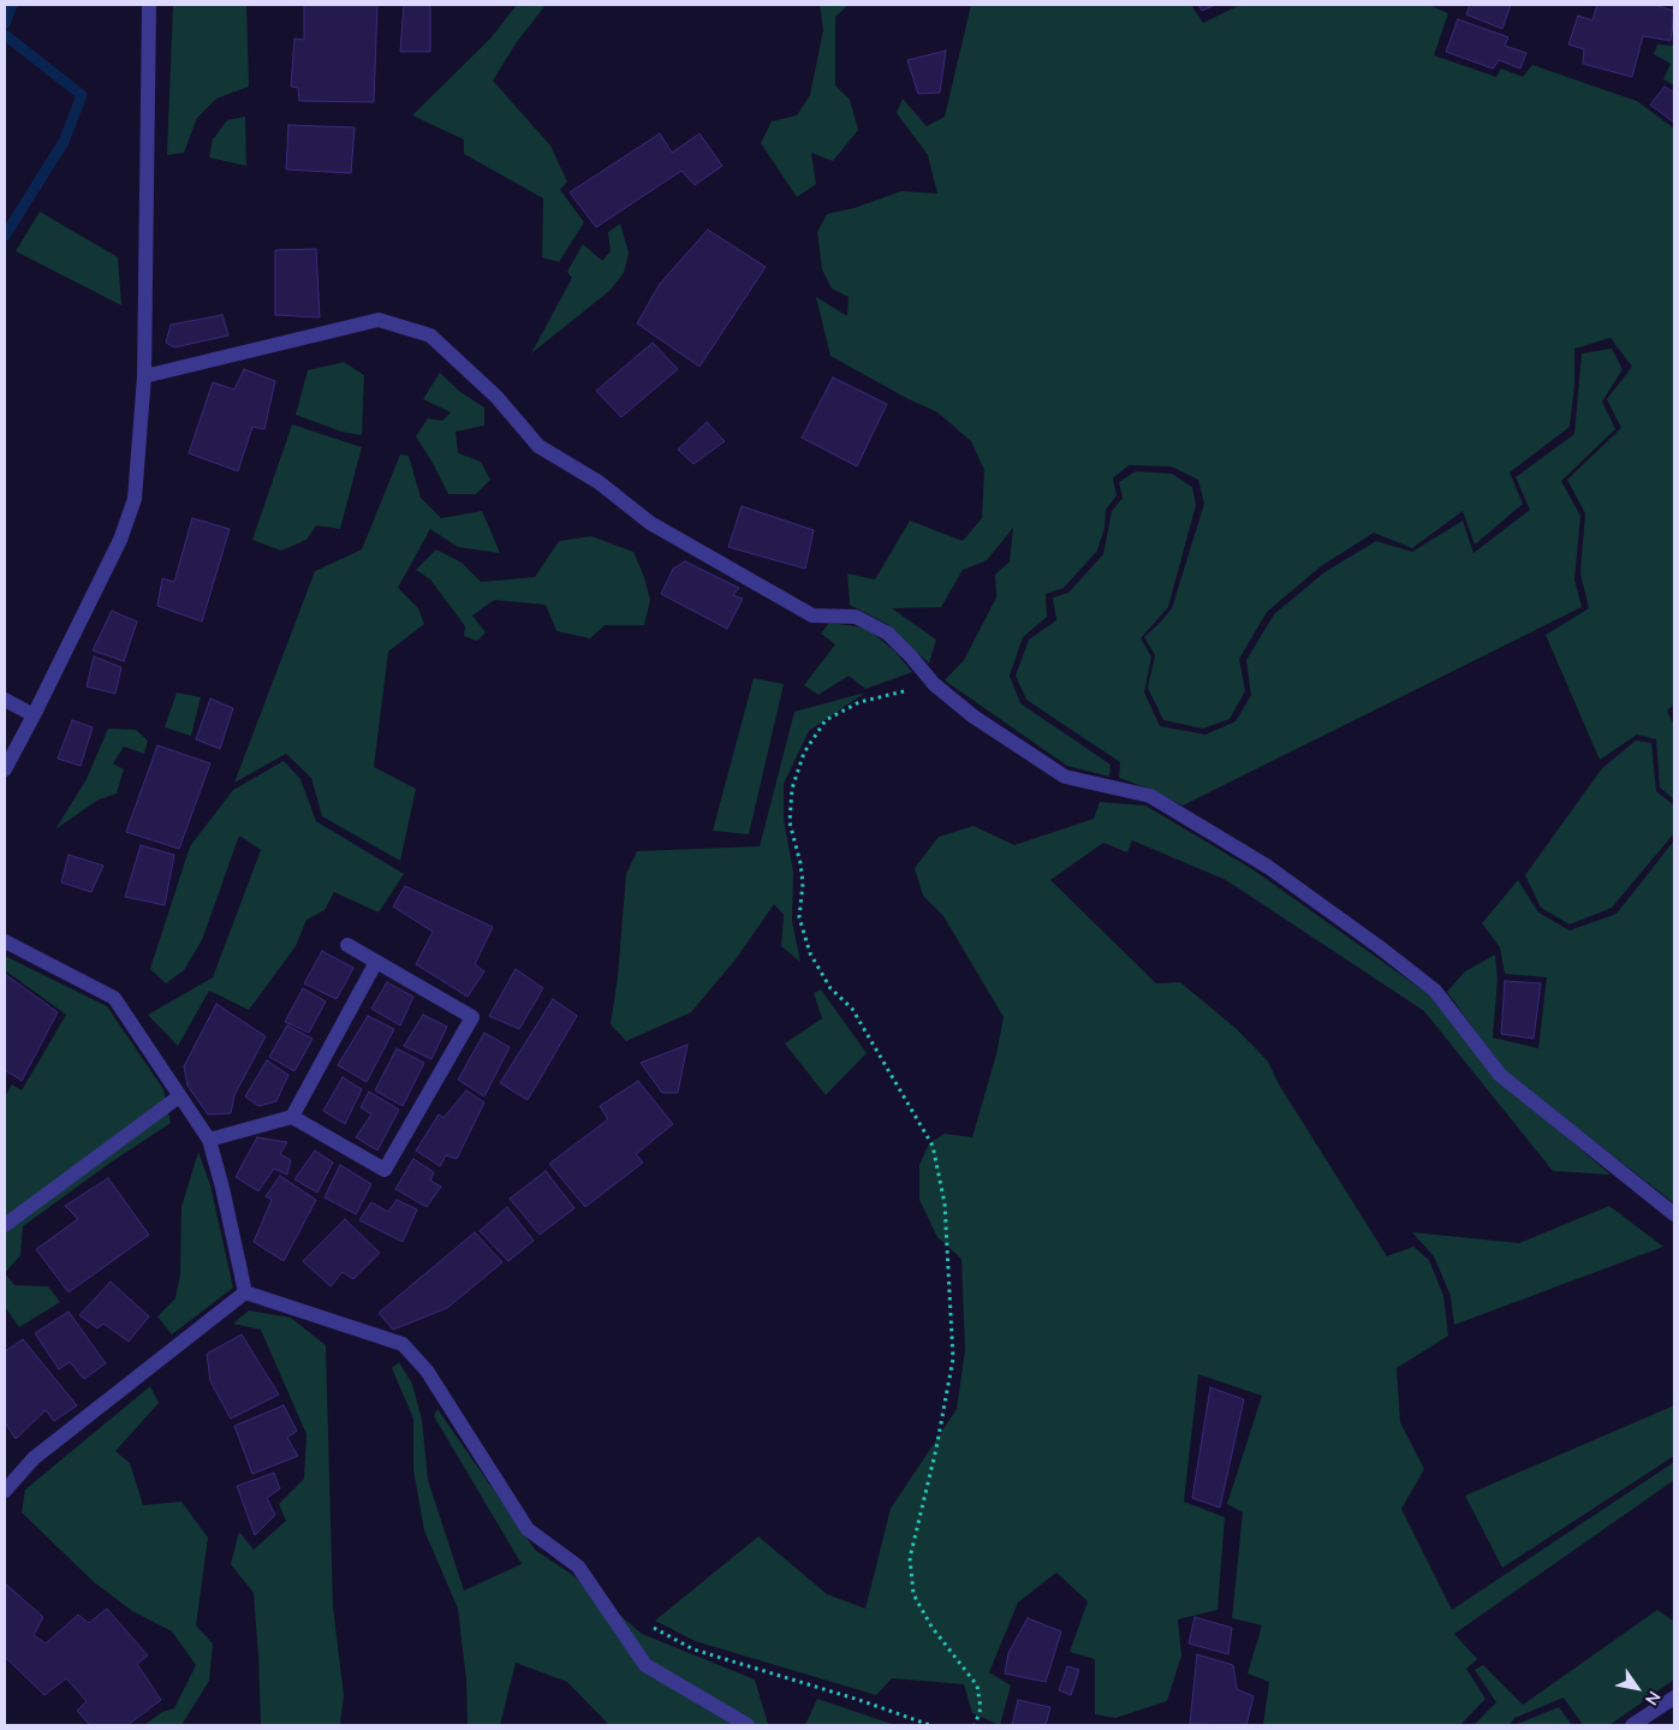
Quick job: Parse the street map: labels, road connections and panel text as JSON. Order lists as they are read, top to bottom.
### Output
{
  "north": "bottom right"
}
